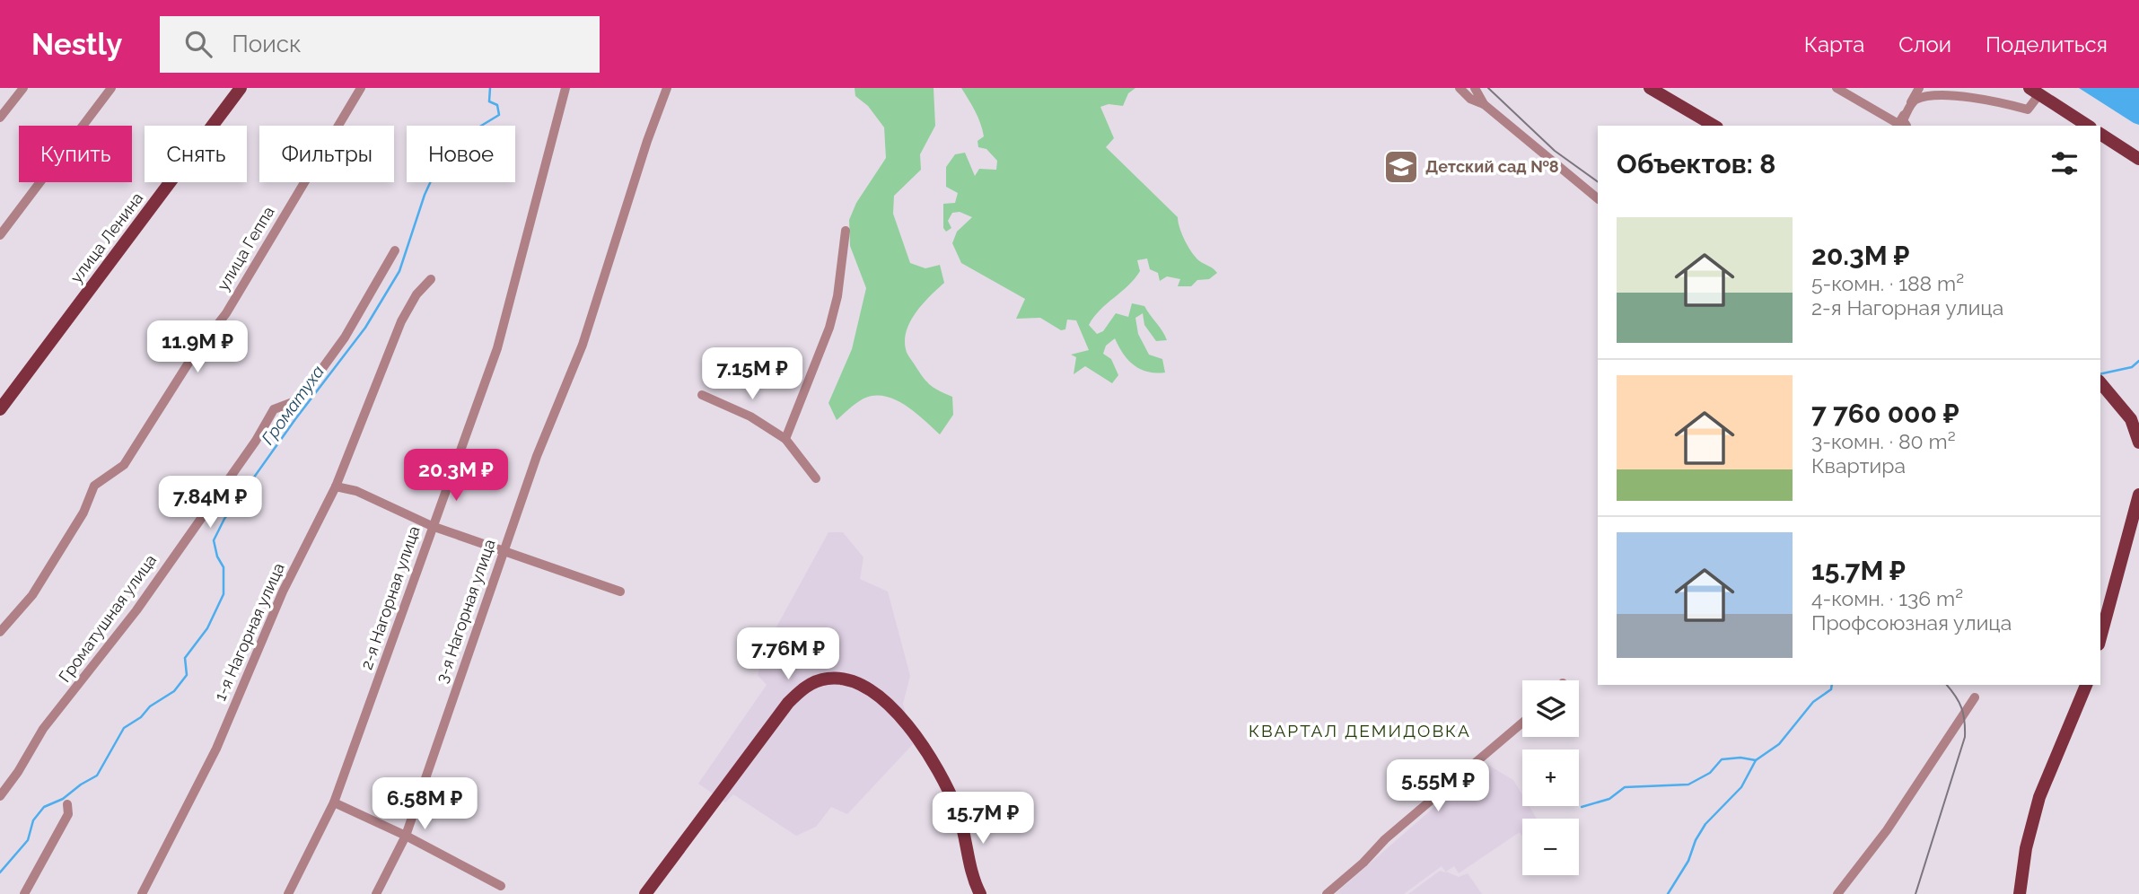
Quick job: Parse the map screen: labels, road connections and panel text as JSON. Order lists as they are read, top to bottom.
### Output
{
  "streets": {
    "main road": ["улица Ленина"],
    "street": [
      "улица Геппа",
      "2-я Нагорная улица",
      "3-я Нагорная улица",
      "Громатушная улица",
      "1-я Нагорная улица"
    ]
  },
  "districts": ["КВАРТАЛ ДЕМИДОВКА"],
  "water": ["Громатуха"],
  "places": {
    "school or university": ["Детский сад №8"]
  },
  "page": {
    "header": "Nestly",
    "search": "Поиск",
    "nav": ["Карта", "Слои", "Поделиться"],
    "chip": [
      "Купить",
      "Снять",
      "Фильтры",
      "Новое"
    ],
    "heading": "Объектов: 8",
    "list": [
      {
        "name": "20.3M ₽",
        "note": "5-комн. · 188 m² · 2-я Нагорная улица"
      },
      {
        "name": "7 760 000 ₽",
        "note": "3-комн. · 80 m² · Квартира"
      },
      {
        "name": "15.7M ₽",
        "note": "4-комн. · 136 m² · Профсоюзная улица"
      }
    ],
    "price": [
      "11.9M ₽",
      "7.15M ₽",
      "20.3M ₽",
      "7.84M ₽",
      "7.76M ₽",
      "5.55M ₽",
      "6.58M ₽",
      "15.7M ₽"
    ],
    "map_buttons": ["+", "−"]
  }
}
